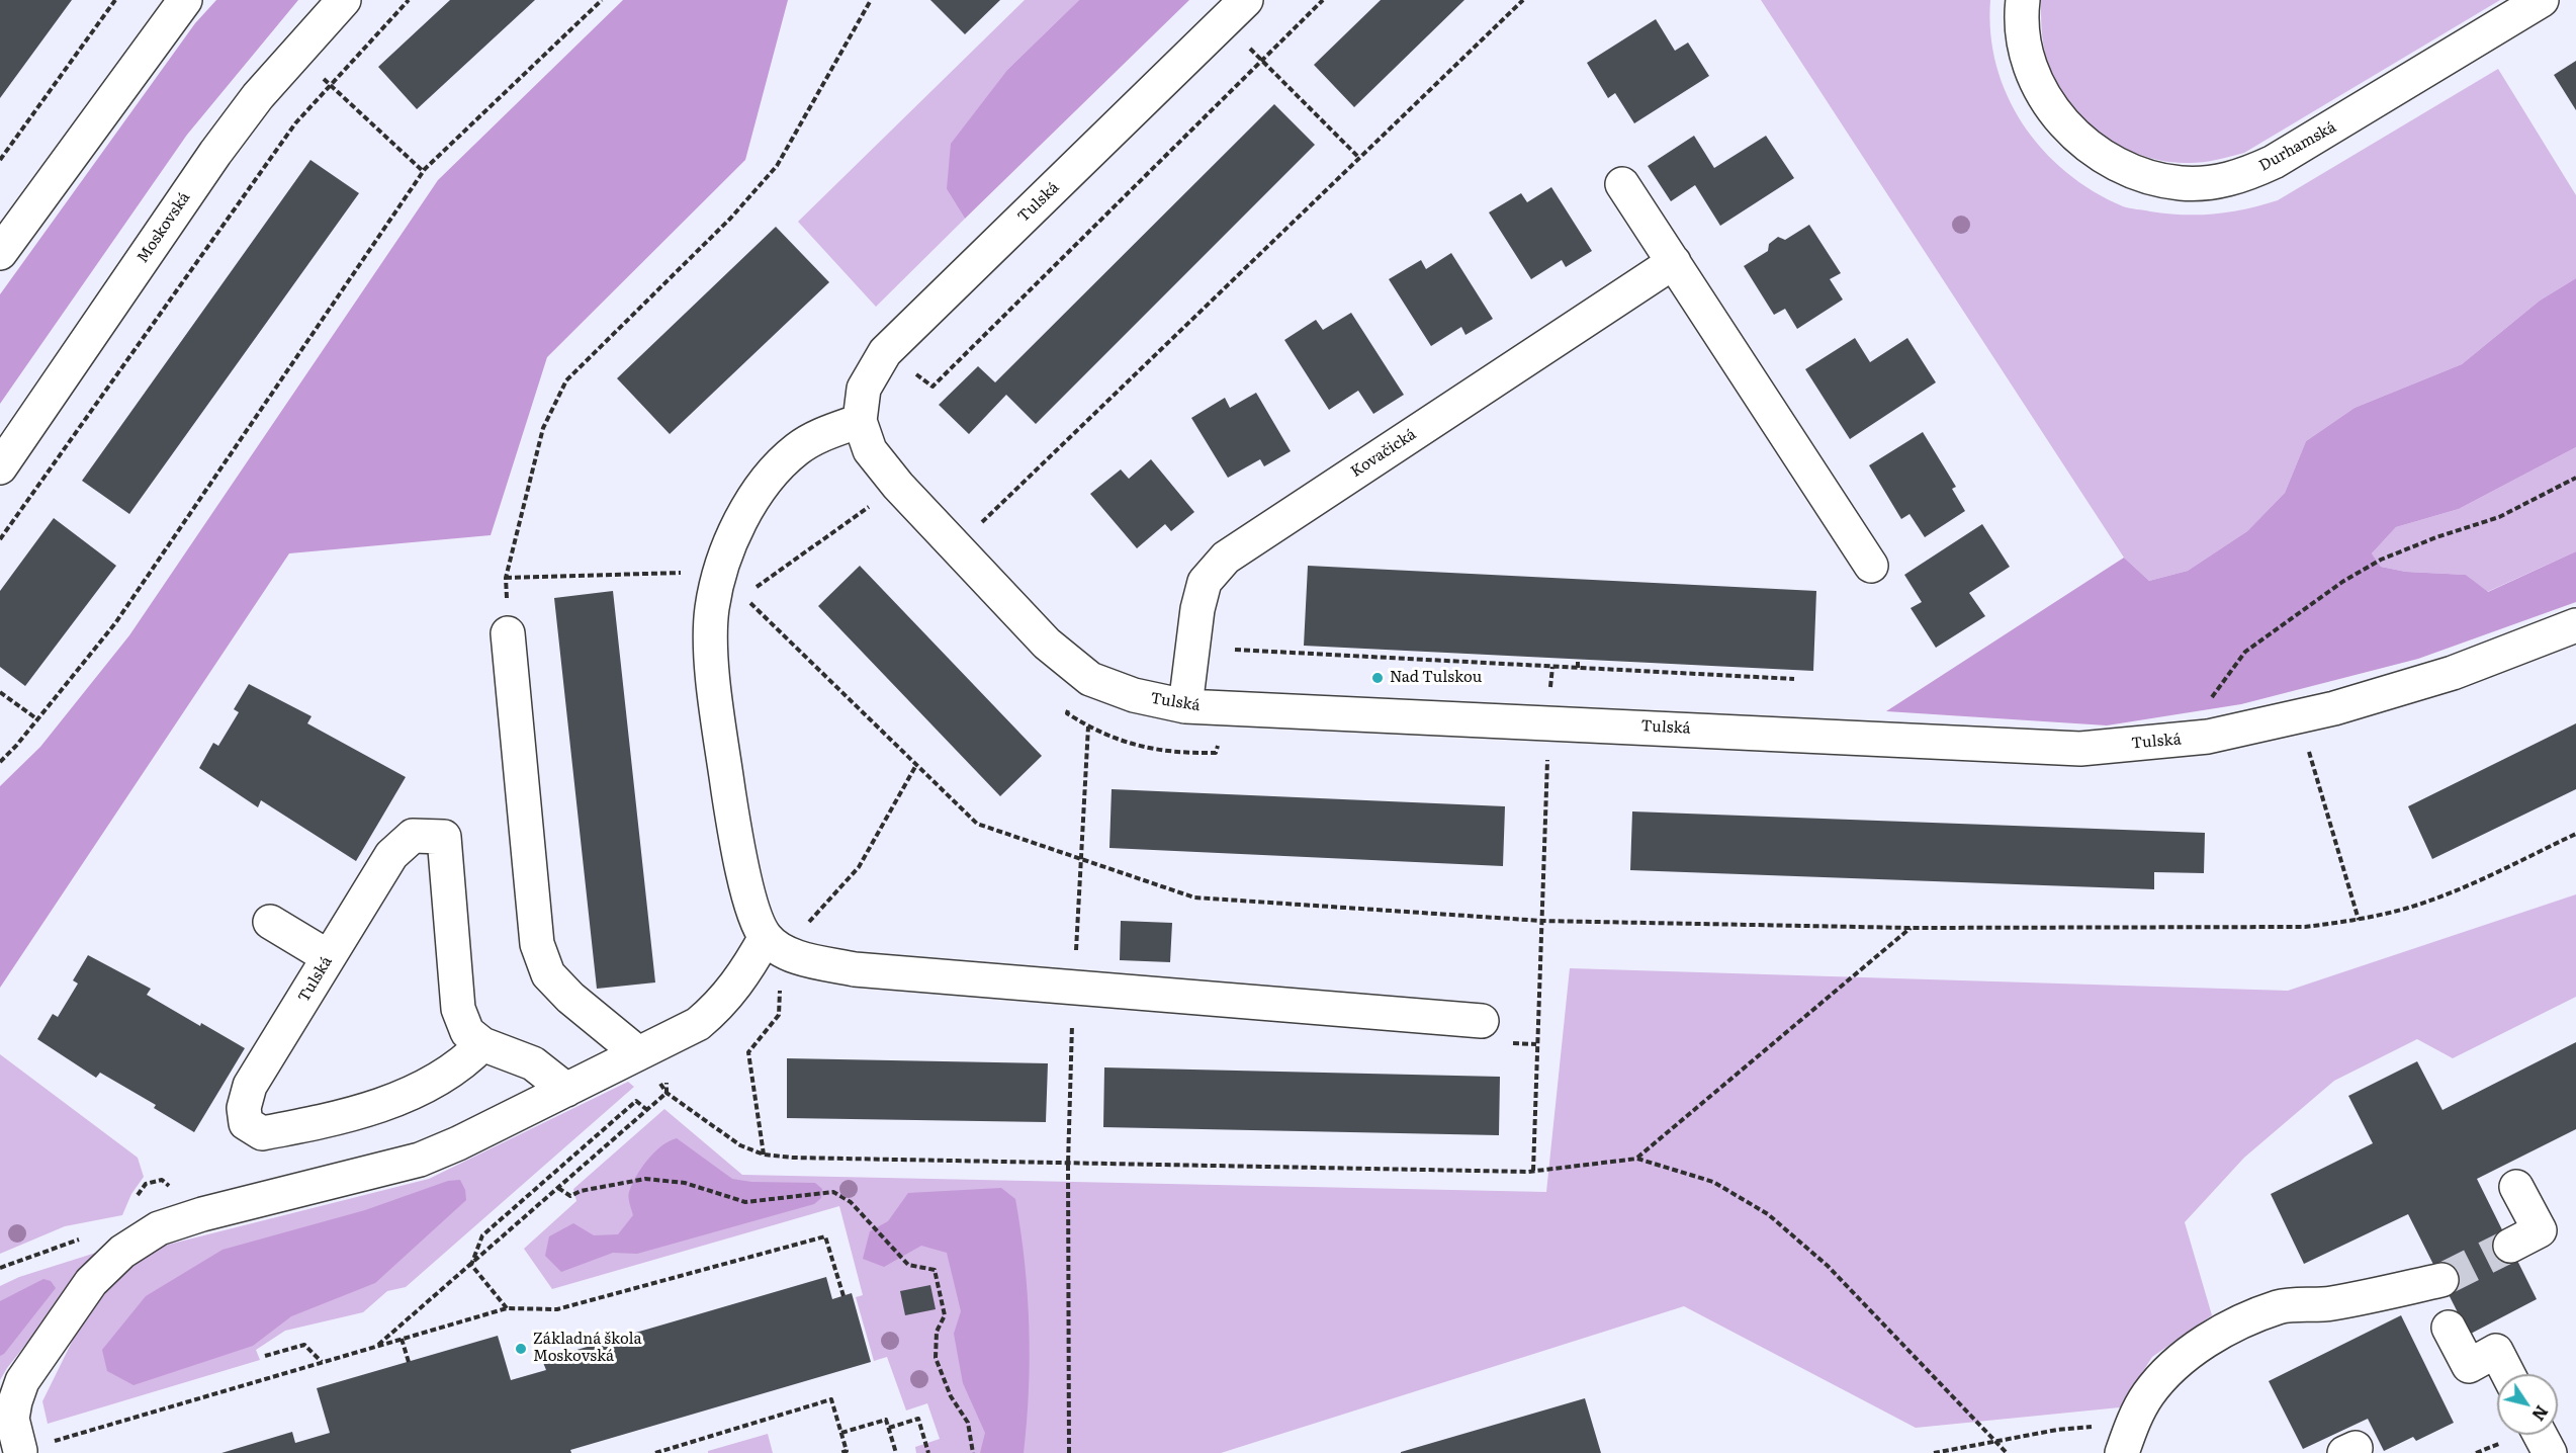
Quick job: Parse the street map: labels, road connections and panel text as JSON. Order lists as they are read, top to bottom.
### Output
{
  "streets": {
    "street": [
      "Durhamská",
      "Tulská",
      "Moskovská",
      "Kovačická"
    ]
  },
  "crossings": [
    ["Tulská", "Kovačická"]
  ],
  "places": ["Nad Tulskou", "Základná škola Moskovská"],
  "north": "bottom right"
}
